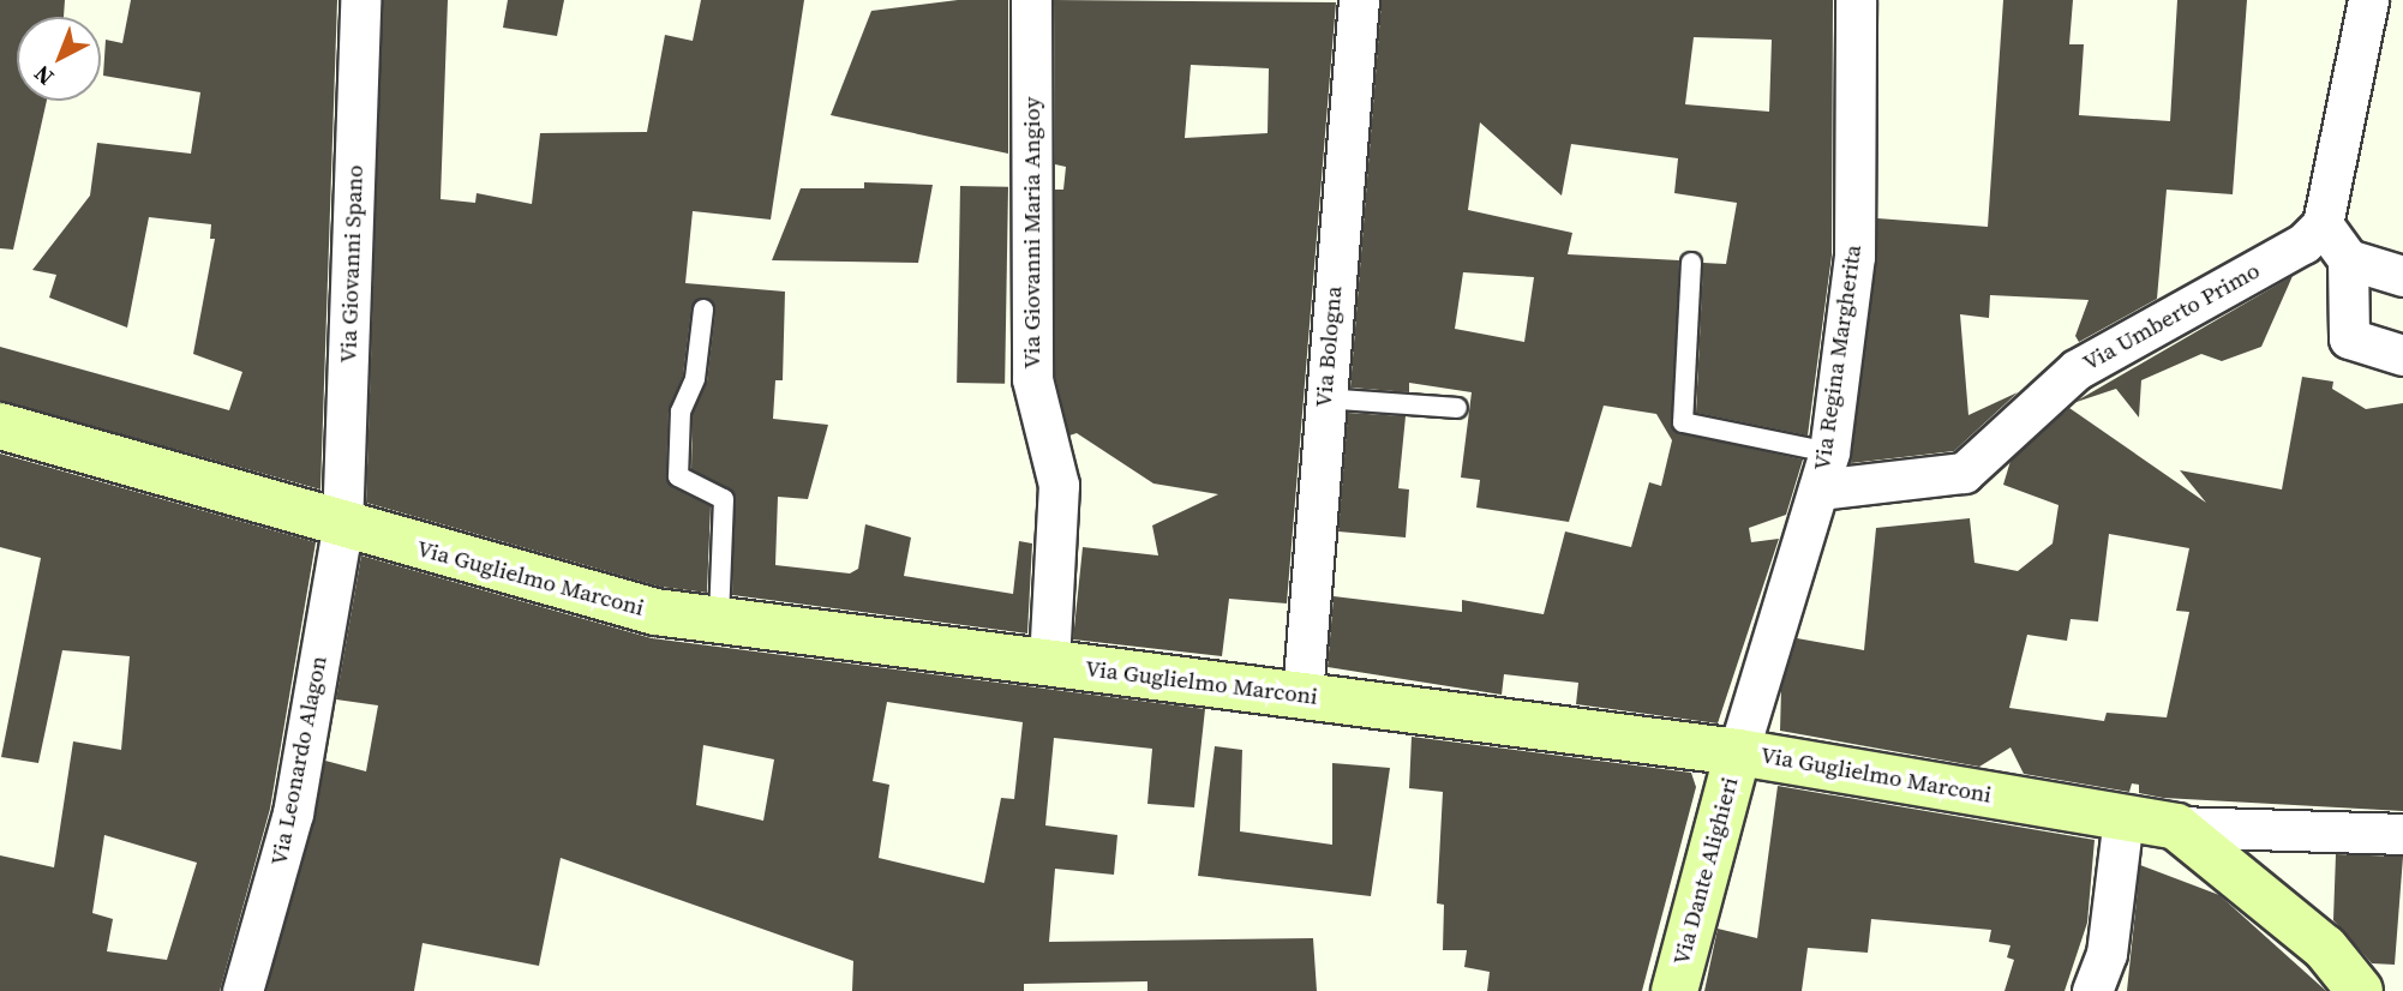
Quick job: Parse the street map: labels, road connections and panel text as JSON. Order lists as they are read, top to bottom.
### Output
{
  "streets": {
    "main road": ["Via Guglielmo Marconi", "Via Dante Alighieri"],
    "street": [
      "Via Giovanni Maria Angioy",
      "Via Giovanni Spano",
      "Via Umberto Primo",
      "Via Bologna",
      "Via Regina Margherita",
      "Via Leonardo Alagon"
    ]
  },
  "crossings": [
    ["Via Giovanni Maria Angioy", "Via Guglielmo Marconi"],
    ["Via Giovanni Spano", "Via Guglielmo Marconi"],
    ["Via Giovanni Spano", "Via Leonardo Alagon"],
    ["Via Umberto Primo", "Via Regina Margherita"],
    ["Via Bologna", "Via Guglielmo Marconi"],
    ["Via Regina Margherita", "Via Guglielmo Marconi"],
    ["Via Regina Margherita", "Via Dante Alighieri"],
    ["Via Guglielmo Marconi", "Via Leonardo Alagon"],
    ["Via Guglielmo Marconi", "Via Dante Alighieri"]
  ],
  "north": "bottom left"
}
